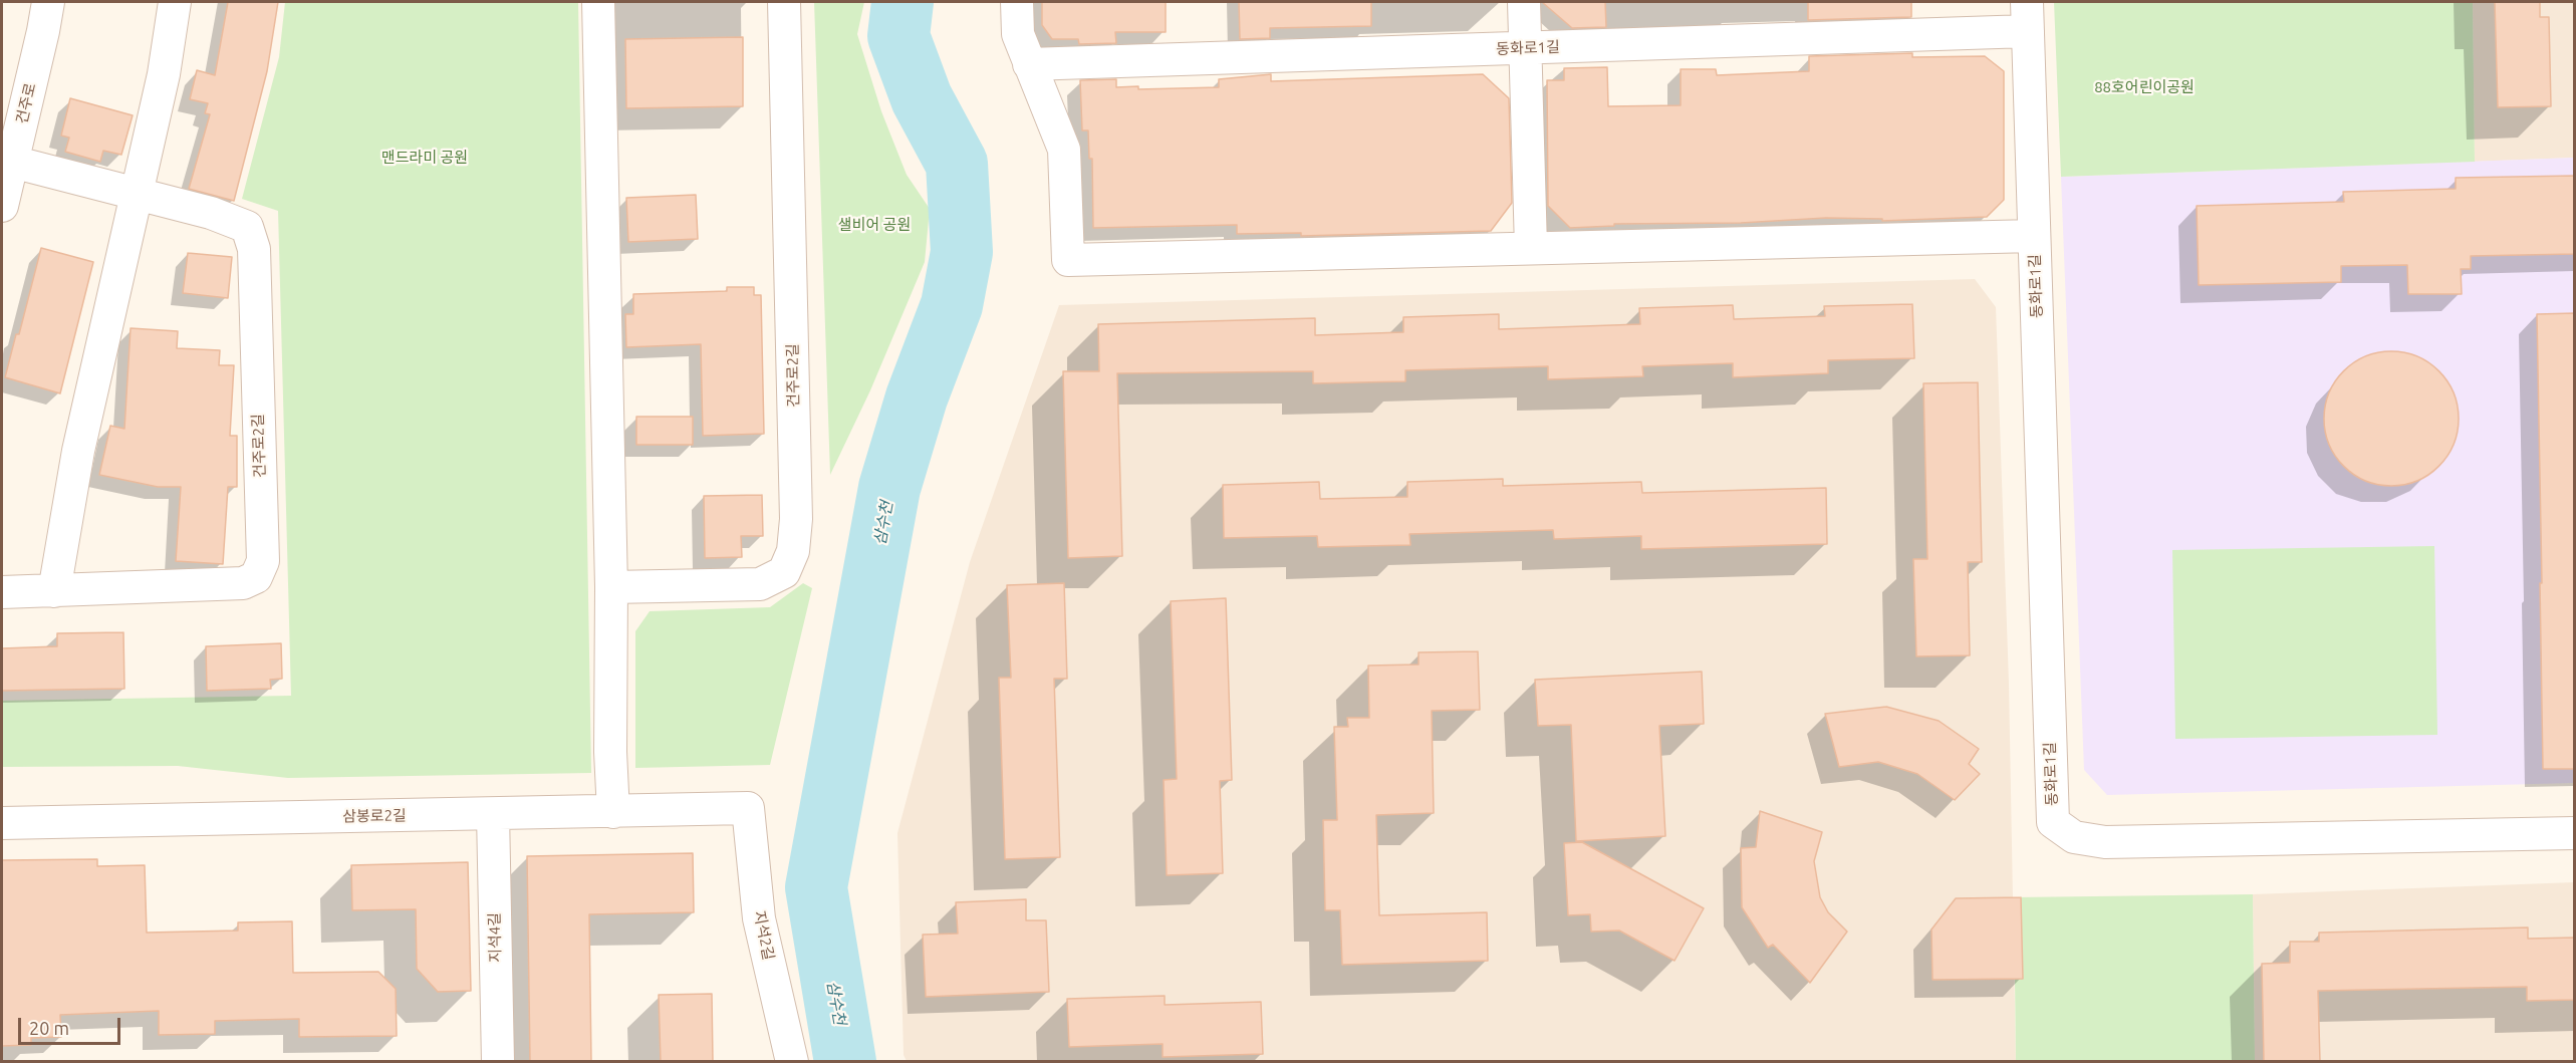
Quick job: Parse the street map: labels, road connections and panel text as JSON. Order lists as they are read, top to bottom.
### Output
{
  "streets": {
    "street": [
      "동화로1길",
      "건주로",
      "건주로2길",
      "삼봉로2길",
      "지석2길",
      "지석4길"
    ]
  },
  "crossings": [
    ["건주로", "건주로2길"],
    ["삼봉로2길", "지석2길"],
    ["삼봉로2길", "지석4길"]
  ],
  "water": ["삼수천"],
  "parks": ["88호어린이공원", "맨드라미 공원", "샐비어 공원"],
  "scale_bar": "20 m"
}
